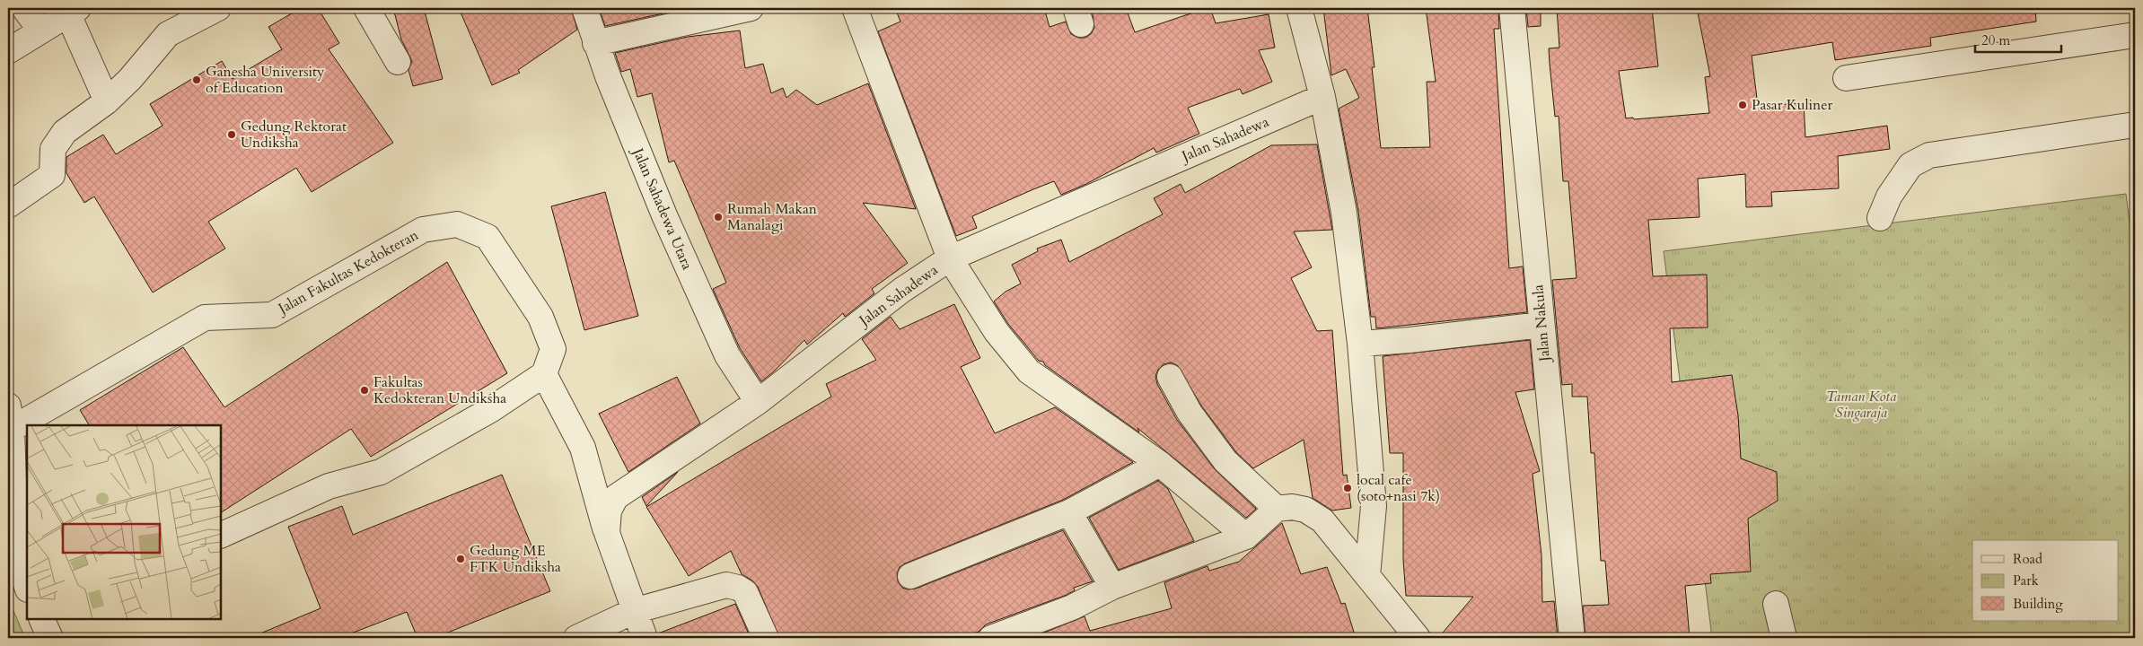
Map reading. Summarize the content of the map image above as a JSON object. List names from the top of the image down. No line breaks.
{"streets":{"street":["Jalan Sahadewa","Jalan Sahadewa Utara","Jalan Fakultas Kedokteran","Jalan Nakula"]},"crossings":[["Jalan Sahadewa","Jalan Sahadewa Utara"]],"parks":["Taman Kota Singaraja"],"places":["Ganesha University of Education","Pasar Kuliner","Gedung Rektorat Undiksha","Rumah Makan Manalagi","Fakultas Kedokteran Undiksha","local cafe (soto+nasi 7k)","Gedung ME FTK Undiksha"],"legend":["Road","Park","Building"],"scale_bar":"20 m"}
